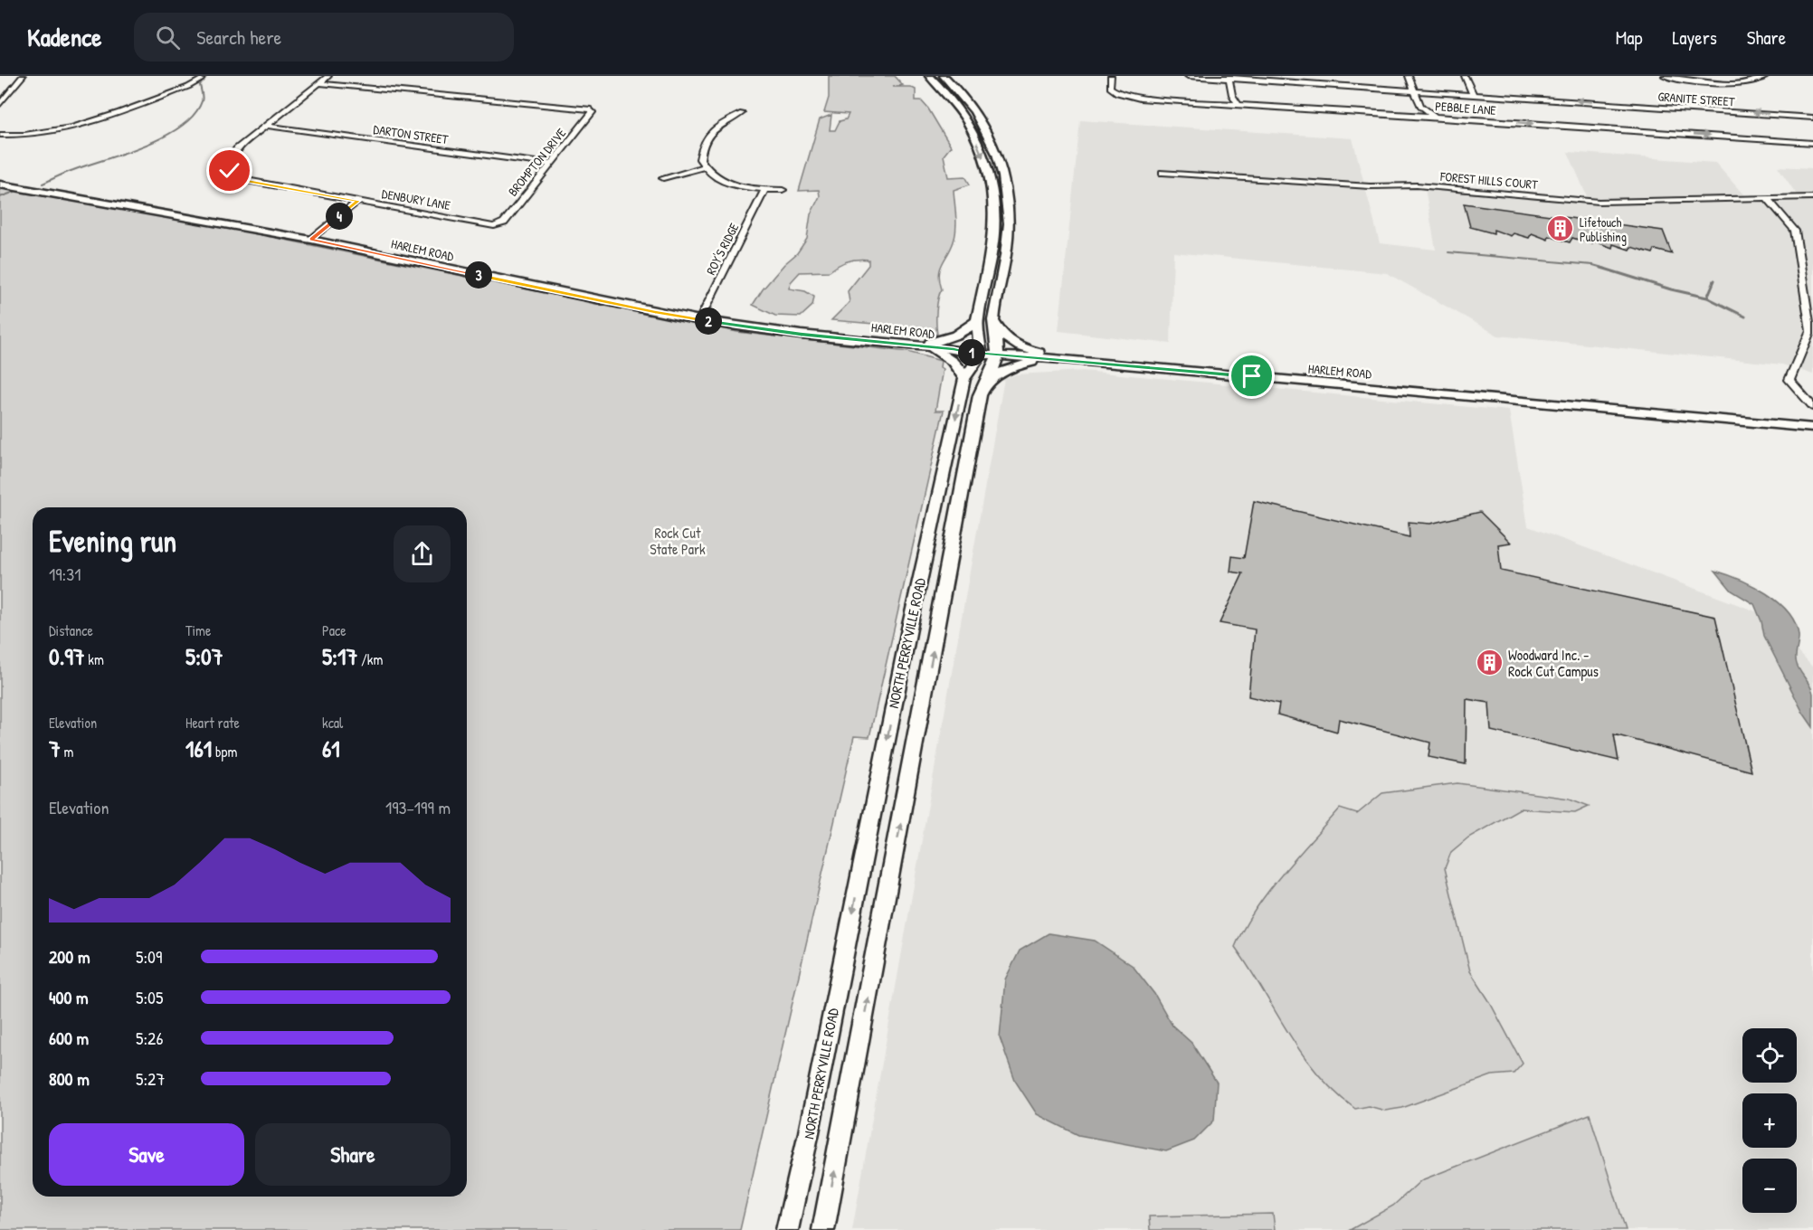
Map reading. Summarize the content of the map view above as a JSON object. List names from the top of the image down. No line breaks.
{"streets":{"main road":["HARLEM ROAD","NORTH PERRYVILLE ROAD"],"street":["GRANITE STREET","PEBBLE LANE","DARTON STREET","BROMPTON DRIVE","FOREST HILLS COURT","DENBURY LANE","ROY'S RIDGE"]},"crossings":[["DARTON STREET","BROMPTON DRIVE"],["DARTON STREET","DENBURY LANE"],["BROMPTON DRIVE","DENBURY LANE"],["ROY'S RIDGE","HARLEM ROAD"],["HARLEM ROAD","NORTH PERRYVILLE ROAD"]],"one_way":["PEBBLE LANE"],"parks":["Rock Cut State Park"],"places":{"building":["Lifetouch Publishing","Woodward Inc. - Rock Cut Campus"]},"page":{"header":"Kadence","search":"Search here","nav":["Map","Layers","Share"],"pins":["4","3","2","1"],"heading":["Evening run","19:31"],"stats":[["Distance","0.97 km"],["Time","5:07"],["Pace","5:17 /km"],["Elevation","7 m"],["Heart rate","161 bpm"],["kcal","61"]],"chart":["Elevation","193–199 m"],"list":[{"name":"200 m","note":"5:09"},{"name":"400 m","note":"5:05"},{"name":"600 m","note":"5:26"},{"name":"800 m","note":"5:27"}],"map_buttons":["+","−"],"buttons":["Save","Share"]}}
